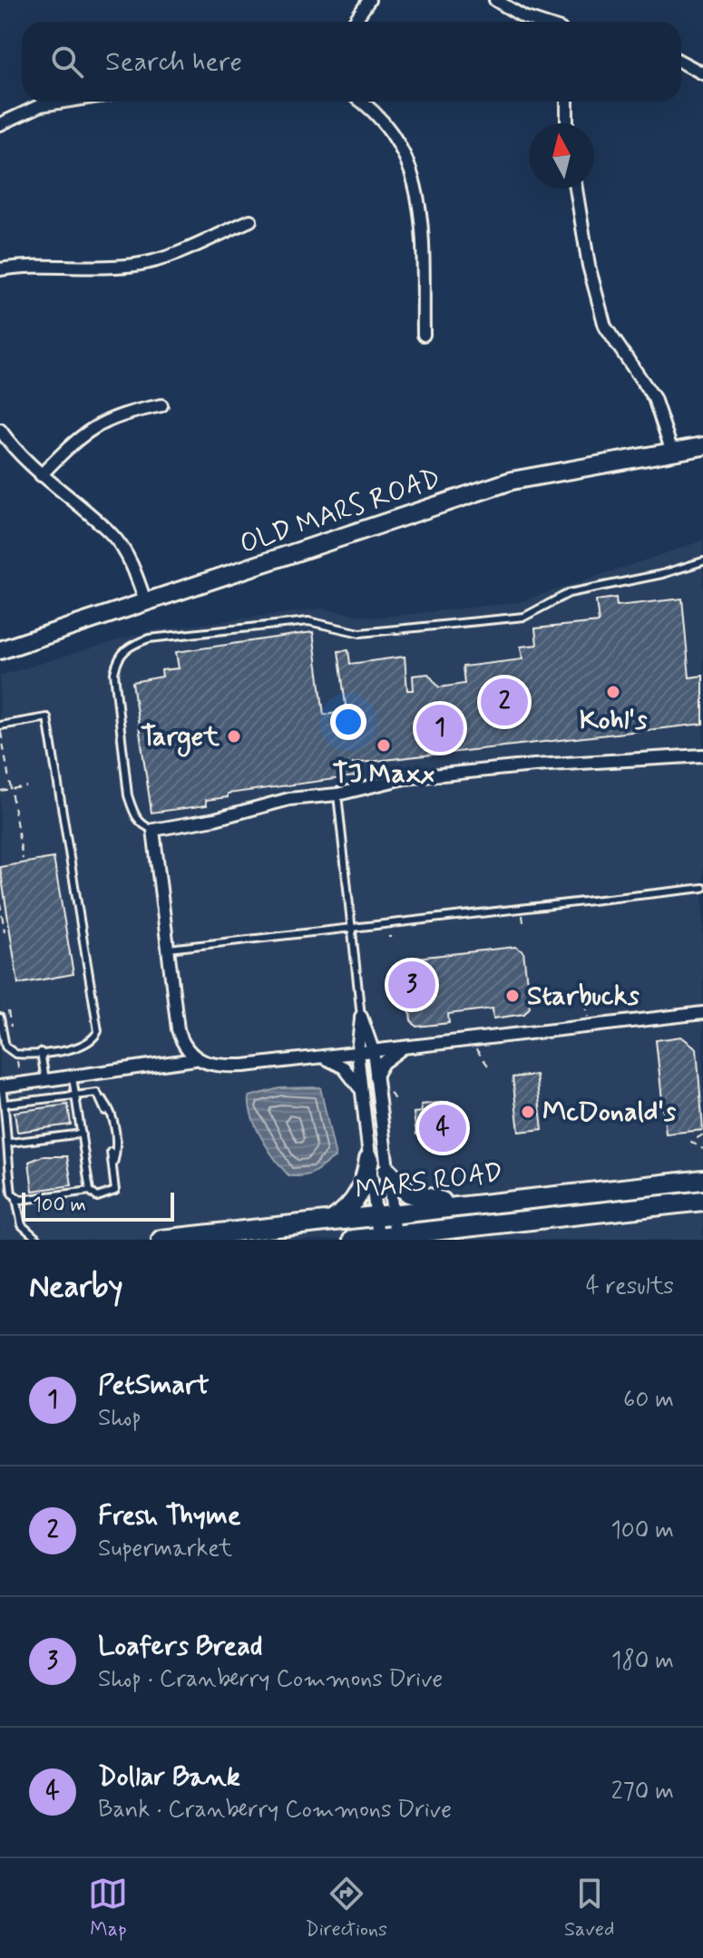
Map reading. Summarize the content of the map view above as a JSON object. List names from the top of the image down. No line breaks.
{"streets":{"main road":["MARS ROAD"],"street":["OLD MARS ROAD"]},"places":["Kohl's","Target","TJ Maxx","Starbucks","McDonald's"],"scale_bar":"100 m","north":"top","page":{"search":"Search here","pins":["2","1","3","4"],"scale":"100 m","heading":["Nearby","4 results"],"list":[{"mark":"1","name":"PetSmart","note":"Shop","value":"60 m"},{"mark":"2","name":"Fresh Thyme","note":"Supermarket","value":"100 m"},{"mark":"3","name":"Loafers Bread","note":"Shop · Cranberry Commons Drive","value":"180 m"},{"mark":"4","name":"Dollar Bank","note":"Bank · Cranberry Commons Drive","value":"270 m"}],"nav":["Map","Directions","Saved"]}}
